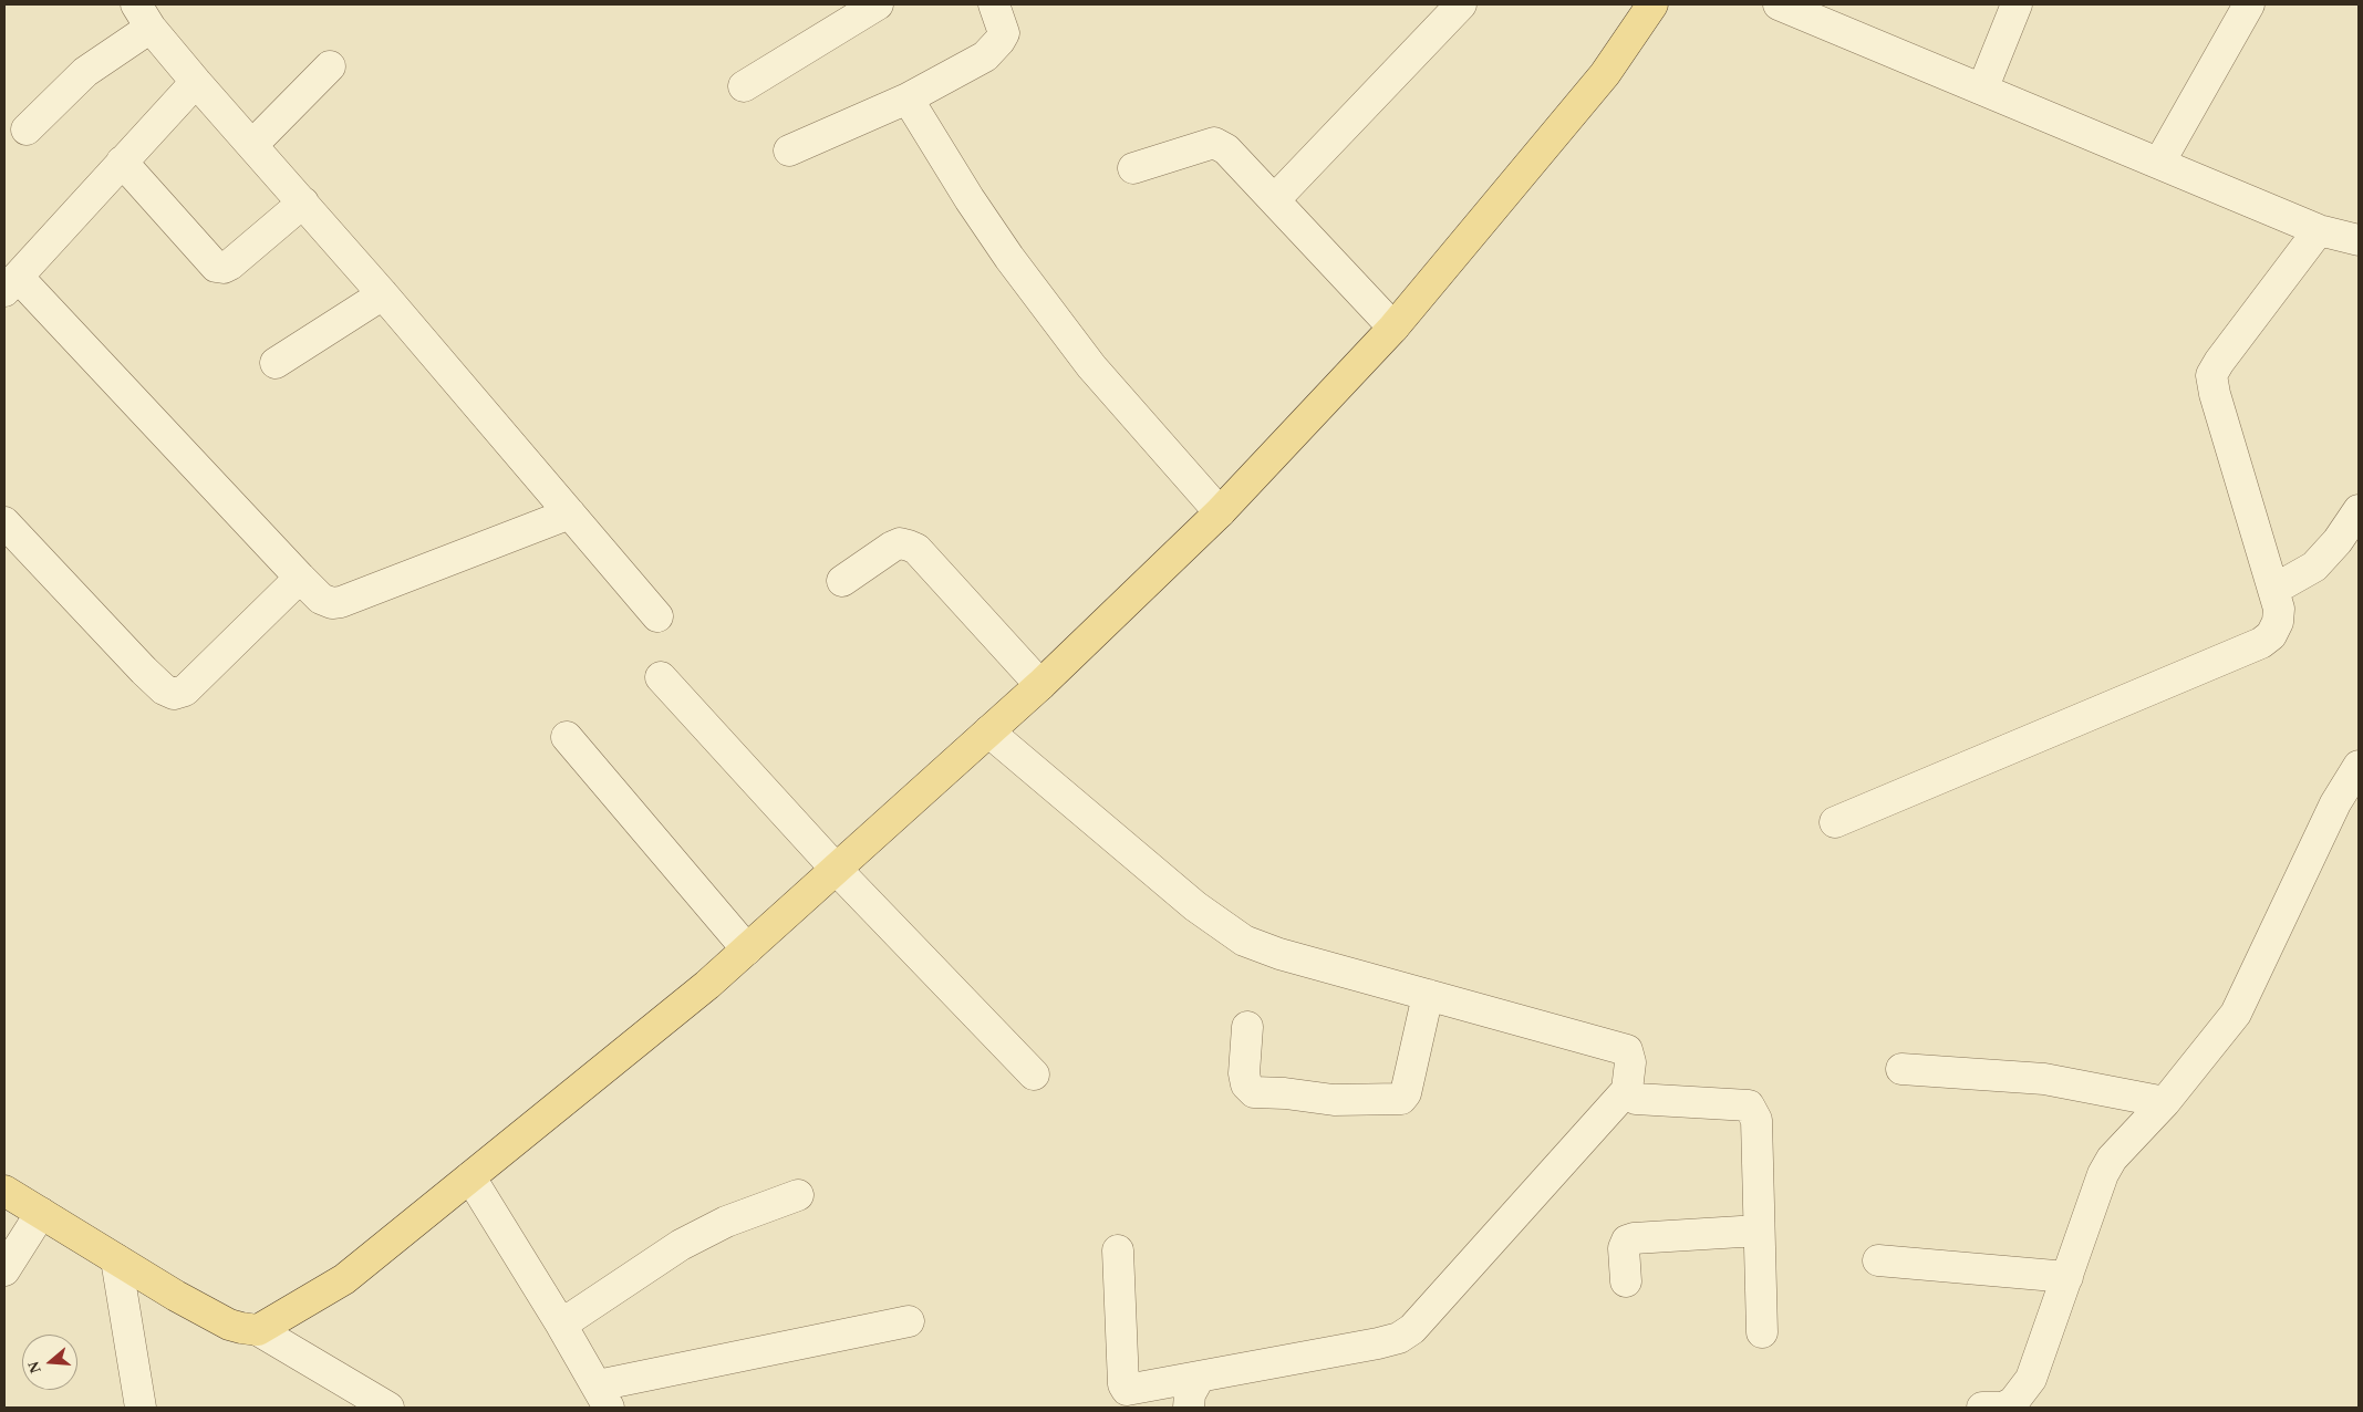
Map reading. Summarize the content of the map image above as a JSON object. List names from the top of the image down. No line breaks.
{"north":"left"}
